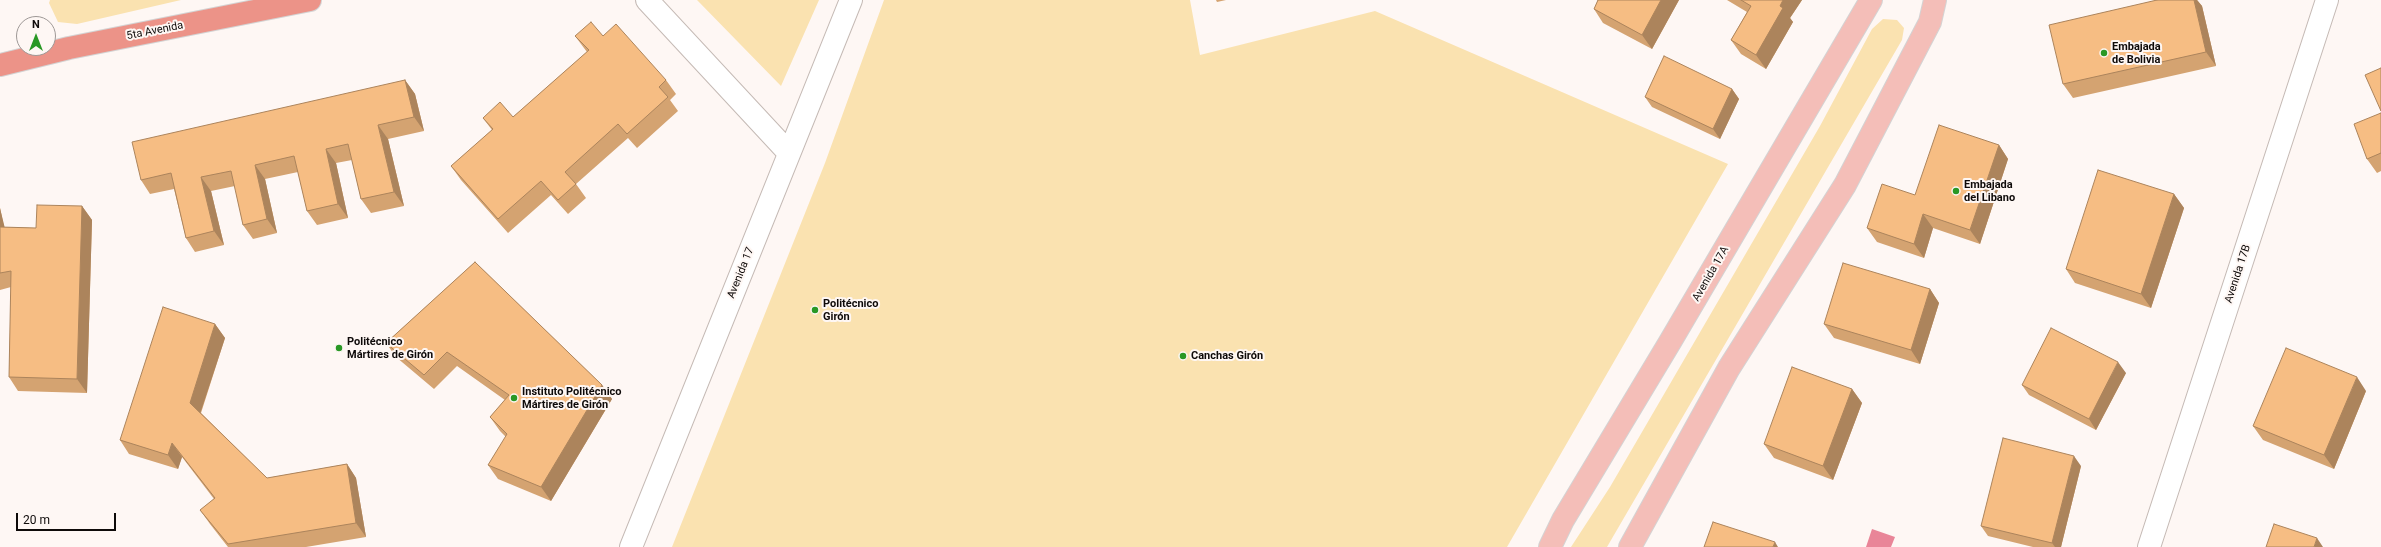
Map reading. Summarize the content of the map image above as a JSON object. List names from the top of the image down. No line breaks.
{"streets":{"highway":["5ta Avenida"],"main road":["Avenida 17A"],"street":["Avenida 17","Avenida 17B"]},"places":["Embajada de Bolivia","Embajada del Libano","Politécnico Girón","Politécnico Mártires de Girón","Canchas Girón","Instituto Politécnico Mártires de Girón"],"scale_bar":"20 m","north":"top"}
